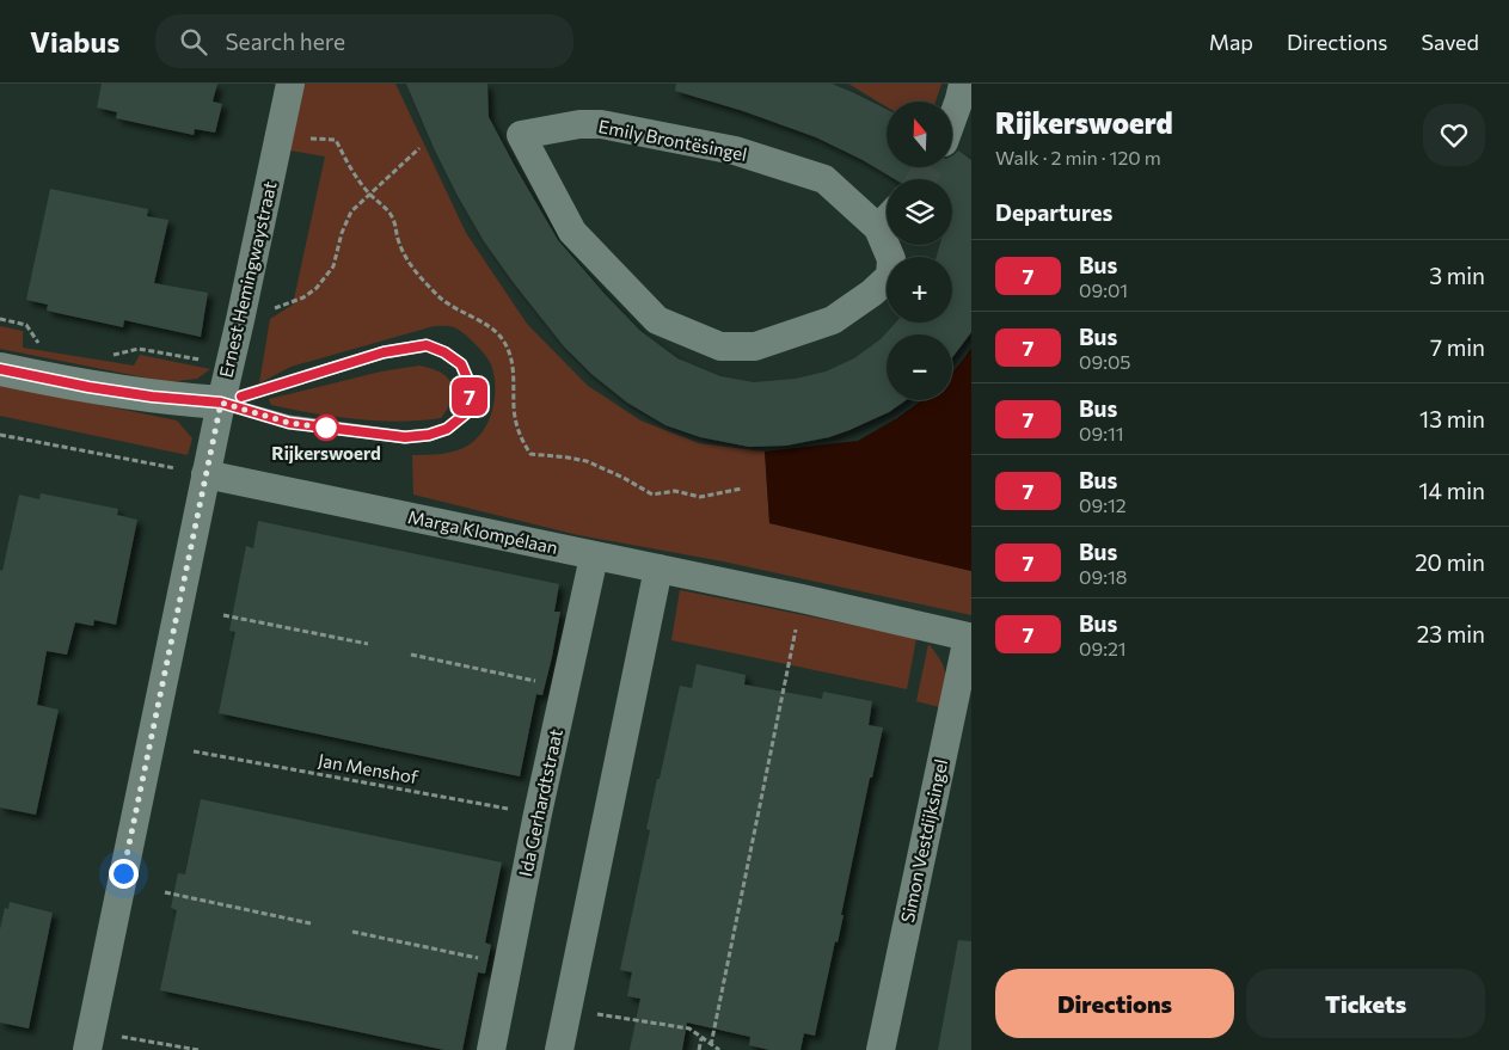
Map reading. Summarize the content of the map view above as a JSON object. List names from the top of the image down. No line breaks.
{"streets":{"street":["Emily Brontësingel","Ernest Hemingwaystraat","Marga Klompélaan","Ida Gerhardtstraat","Simon Vestdijksingel"],"path":["Jan Menshof"]},"crossings":[["Ernest Hemingwaystraat","Marga Klompélaan"],["Marga Klompélaan","Ida Gerhardtstraat"],["Marga Klompélaan","Simon Vestdijksingel"],["Jan Menshof","Ida Gerhardtstraat"]],"places":["Rijkerswoerd"],"lines":["bus line 7"],"north":"top","page":{"header":"Viabus","search":"Search here","nav":["Map","Directions","Saved"],"on_map":"7","heading":[["Rijkerswoerd","Walk · 2 min · 120 m"],"Departures"],"map_buttons":["+","−"],"list":[{"mark":"7","name":"Bus","note":"09:01","value":"3 min"},{"mark":"7","name":"Bus","note":"09:05","value":"7 min"},{"mark":"7","name":"Bus","note":"09:11","value":"13 min"},{"mark":"7","name":"Bus","note":"09:12","value":"14 min"},{"mark":"7","name":"Bus","note":"09:18","value":"20 min"},{"mark":"7","name":"Bus","note":"09:21","value":"23 min"}],"buttons":["Directions","Tickets"]}}
